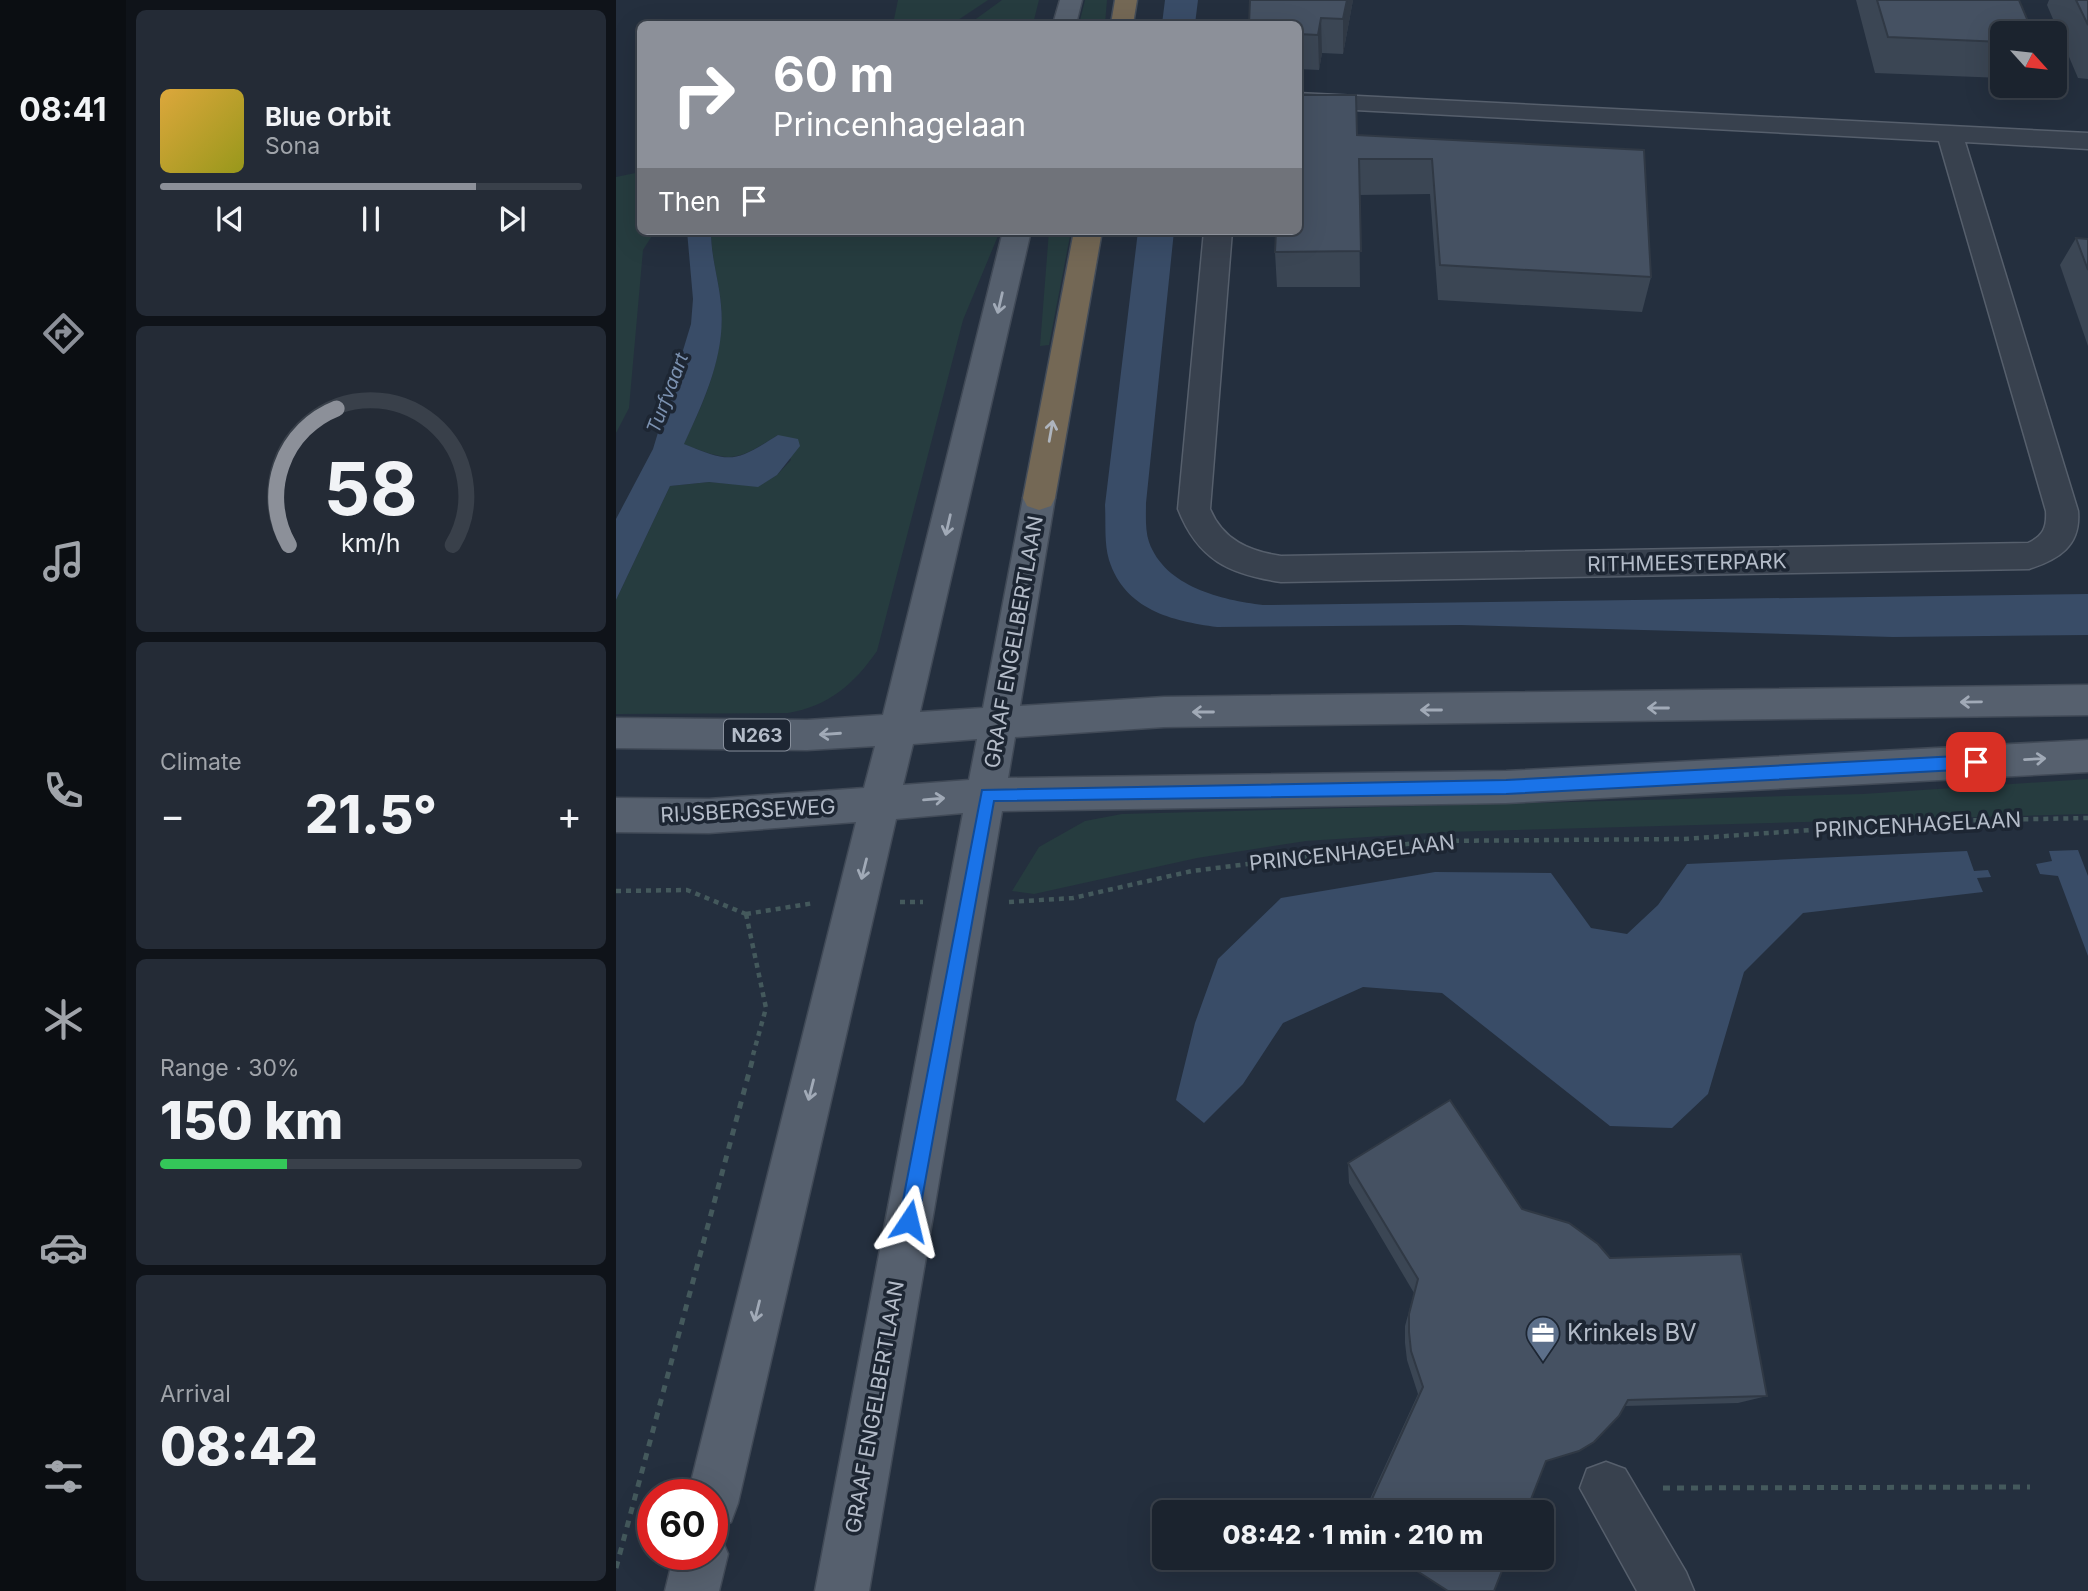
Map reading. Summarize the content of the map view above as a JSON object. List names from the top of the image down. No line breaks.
{"streets":{"highway":["GRAAF ENGELBERTLAAN"],"main road":["N263","RIJSBERGSEWEG"],"street":["RITHMEESTERPARK"],"path":["PRINCENHAGELAAN"]},"crossings":[["GRAAF ENGELBERTLAAN","N263"],["GRAAF ENGELBERTLAAN","RIJSBERGSEWEG"],["GRAAF ENGELBERTLAAN","PRINCENHAGELAAN"]],"water":["Turfvaart"],"places":{"office":["Krinkels BV"]},"north":"bottom right","page":{"tabs":"08:41","turn":["60 m","Princenhagelaan"],"song":["Blue Orbit","Sona"],"then":"Then","tile":["Climate",["Range · 30%","150 km"],["Arrival","08:42"]],"heat":["−","21.5°","+"],"limit":"60","trip":"08:42 · 1 min · 210 m","gauge":["58","km/h"]}}
